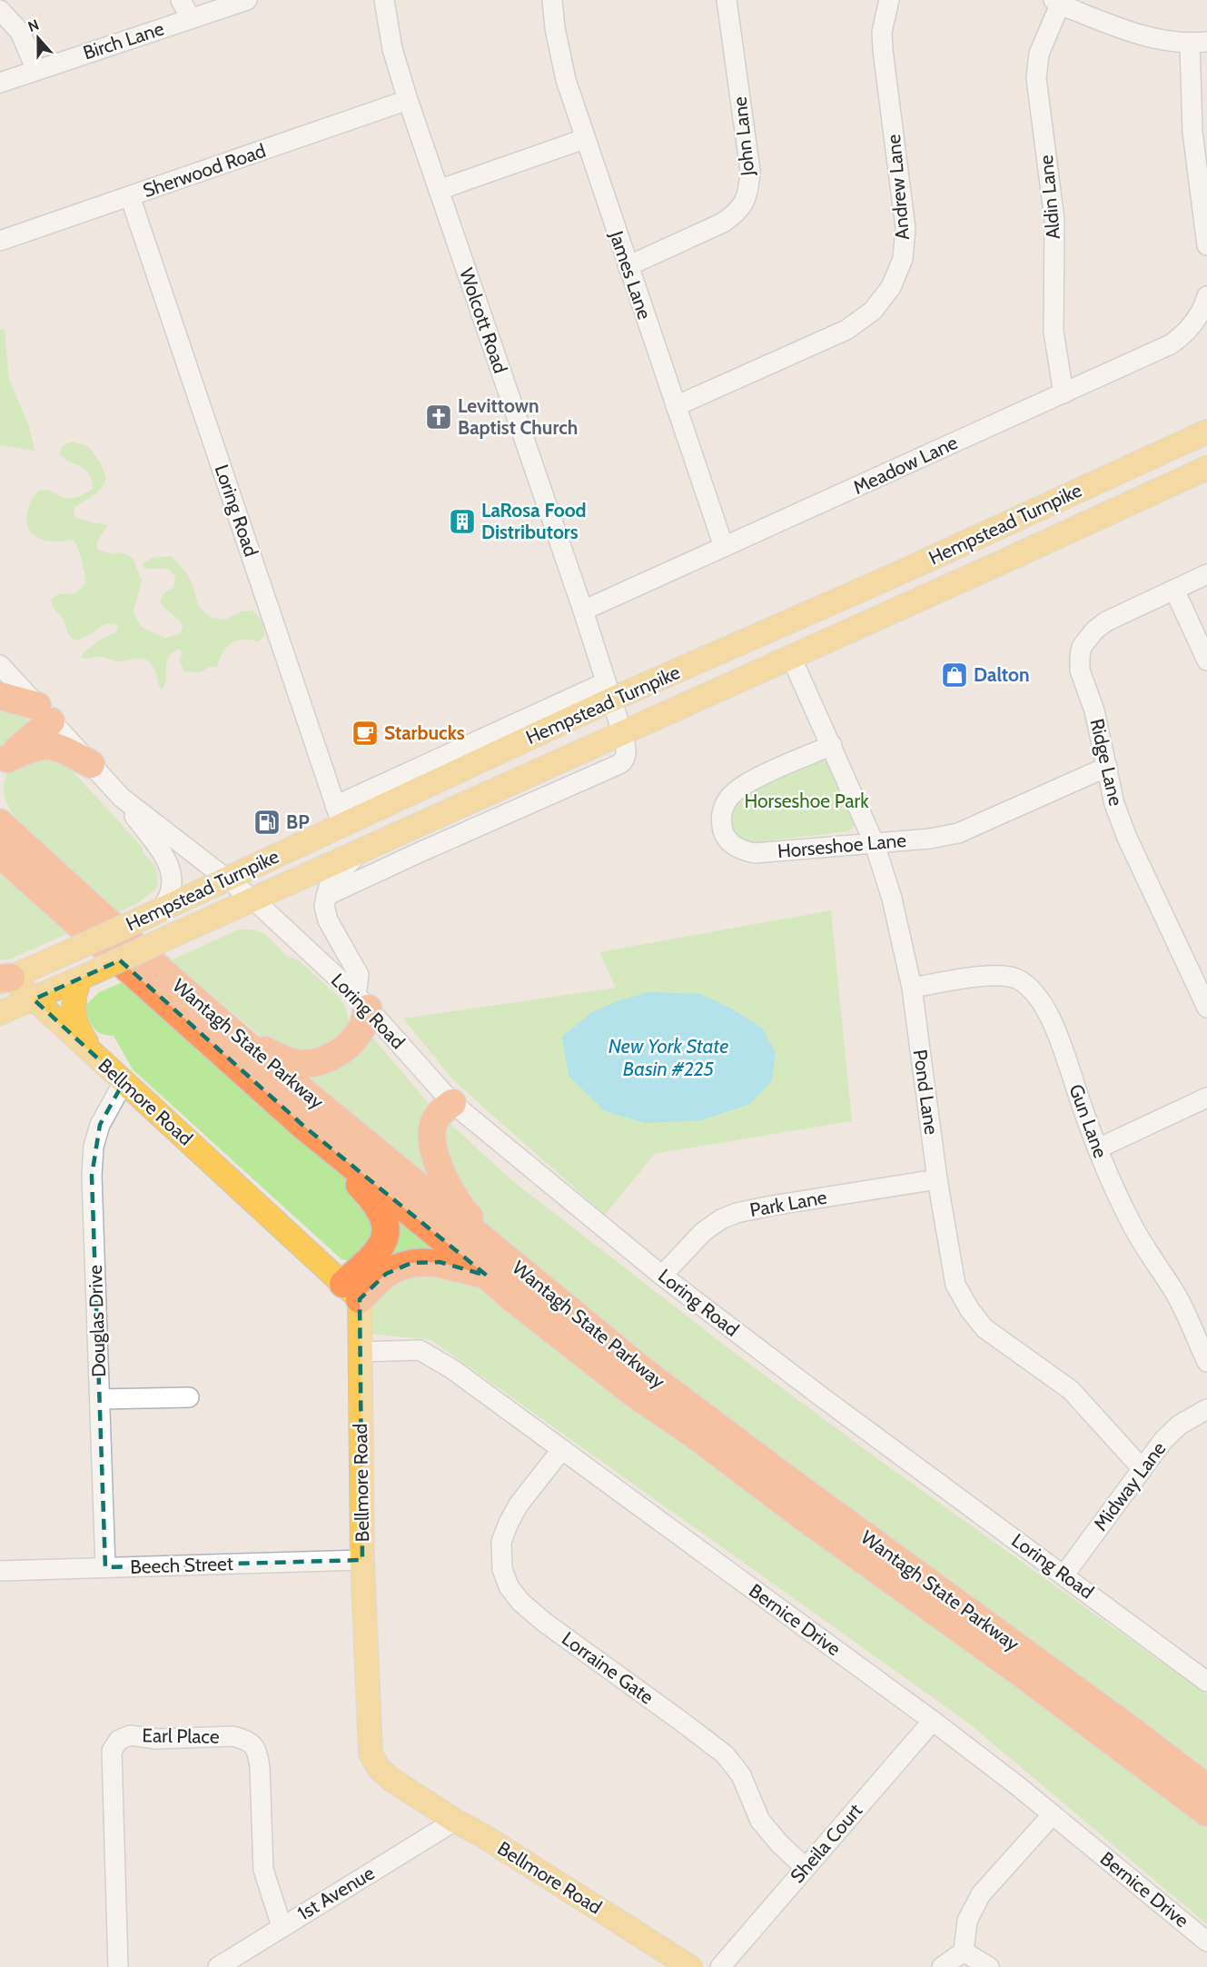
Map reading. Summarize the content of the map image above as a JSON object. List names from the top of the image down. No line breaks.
{"streets":{"highway":["Wantagh State Parkway"],"main road":["Hempstead Turnpike","Bellmore Road"],"street":["Birch Lane","John Lane","Sherwood Road","Andrew Lane","Aldin Lane","James Lane","Wolcott Road","Meadow Lane","Loring Road","Ridge Lane","Horseshoe Lane","Pond Lane","Gun Lane","Park Lane","Douglas Drive","Midway Lane","Beech Street","Bernice Drive","Lorraine Gate","Earl Place","Sheila Court","1st Avenue"]},"crossings":[["John Lane","James Lane"],["Sherwood Road","Wolcott Road"],["Sherwood Road","Loring Road"],["Andrew Lane","James Lane"],["Aldin Lane","Meadow Lane"],["James Lane","Meadow Lane"],["Wolcott Road","Meadow Lane"],["Wolcott Road","Hempstead Turnpike"],["Loring Road","Hempstead Turnpike"],["Loring Road","Park Lane"],["Loring Road","Midway Lane"],["Hempstead Turnpike","Pond Lane"],["Hempstead Turnpike","Bellmore Road"],["Ridge Lane","Horseshoe Lane"],["Horseshoe Lane","Pond Lane"],["Pond Lane","Gun Lane"],["Pond Lane","Park Lane"],["Pond Lane","Midway Lane"],["Bellmore Road","Douglas Drive"],["Bellmore Road","Beech Street"],["Bellmore Road","Bernice Drive"],["Bellmore Road","1st Avenue"],["Douglas Drive","Beech Street"],["Bernice Drive","Lorraine Gate"],["Bernice Drive","Sheila Court"],["Lorraine Gate","Sheila Court"],["Earl Place","1st Avenue"]],"water":["New York State Basin #225"],"parks":["Horseshoe Park"],"places":{"church":["Levittown Baptist Church"],"building":["LaRosa Food Distributors"],"shop":["Dalton"],"cafe":["Starbucks"],"fuel station":["BP"]},"north":"top"}
